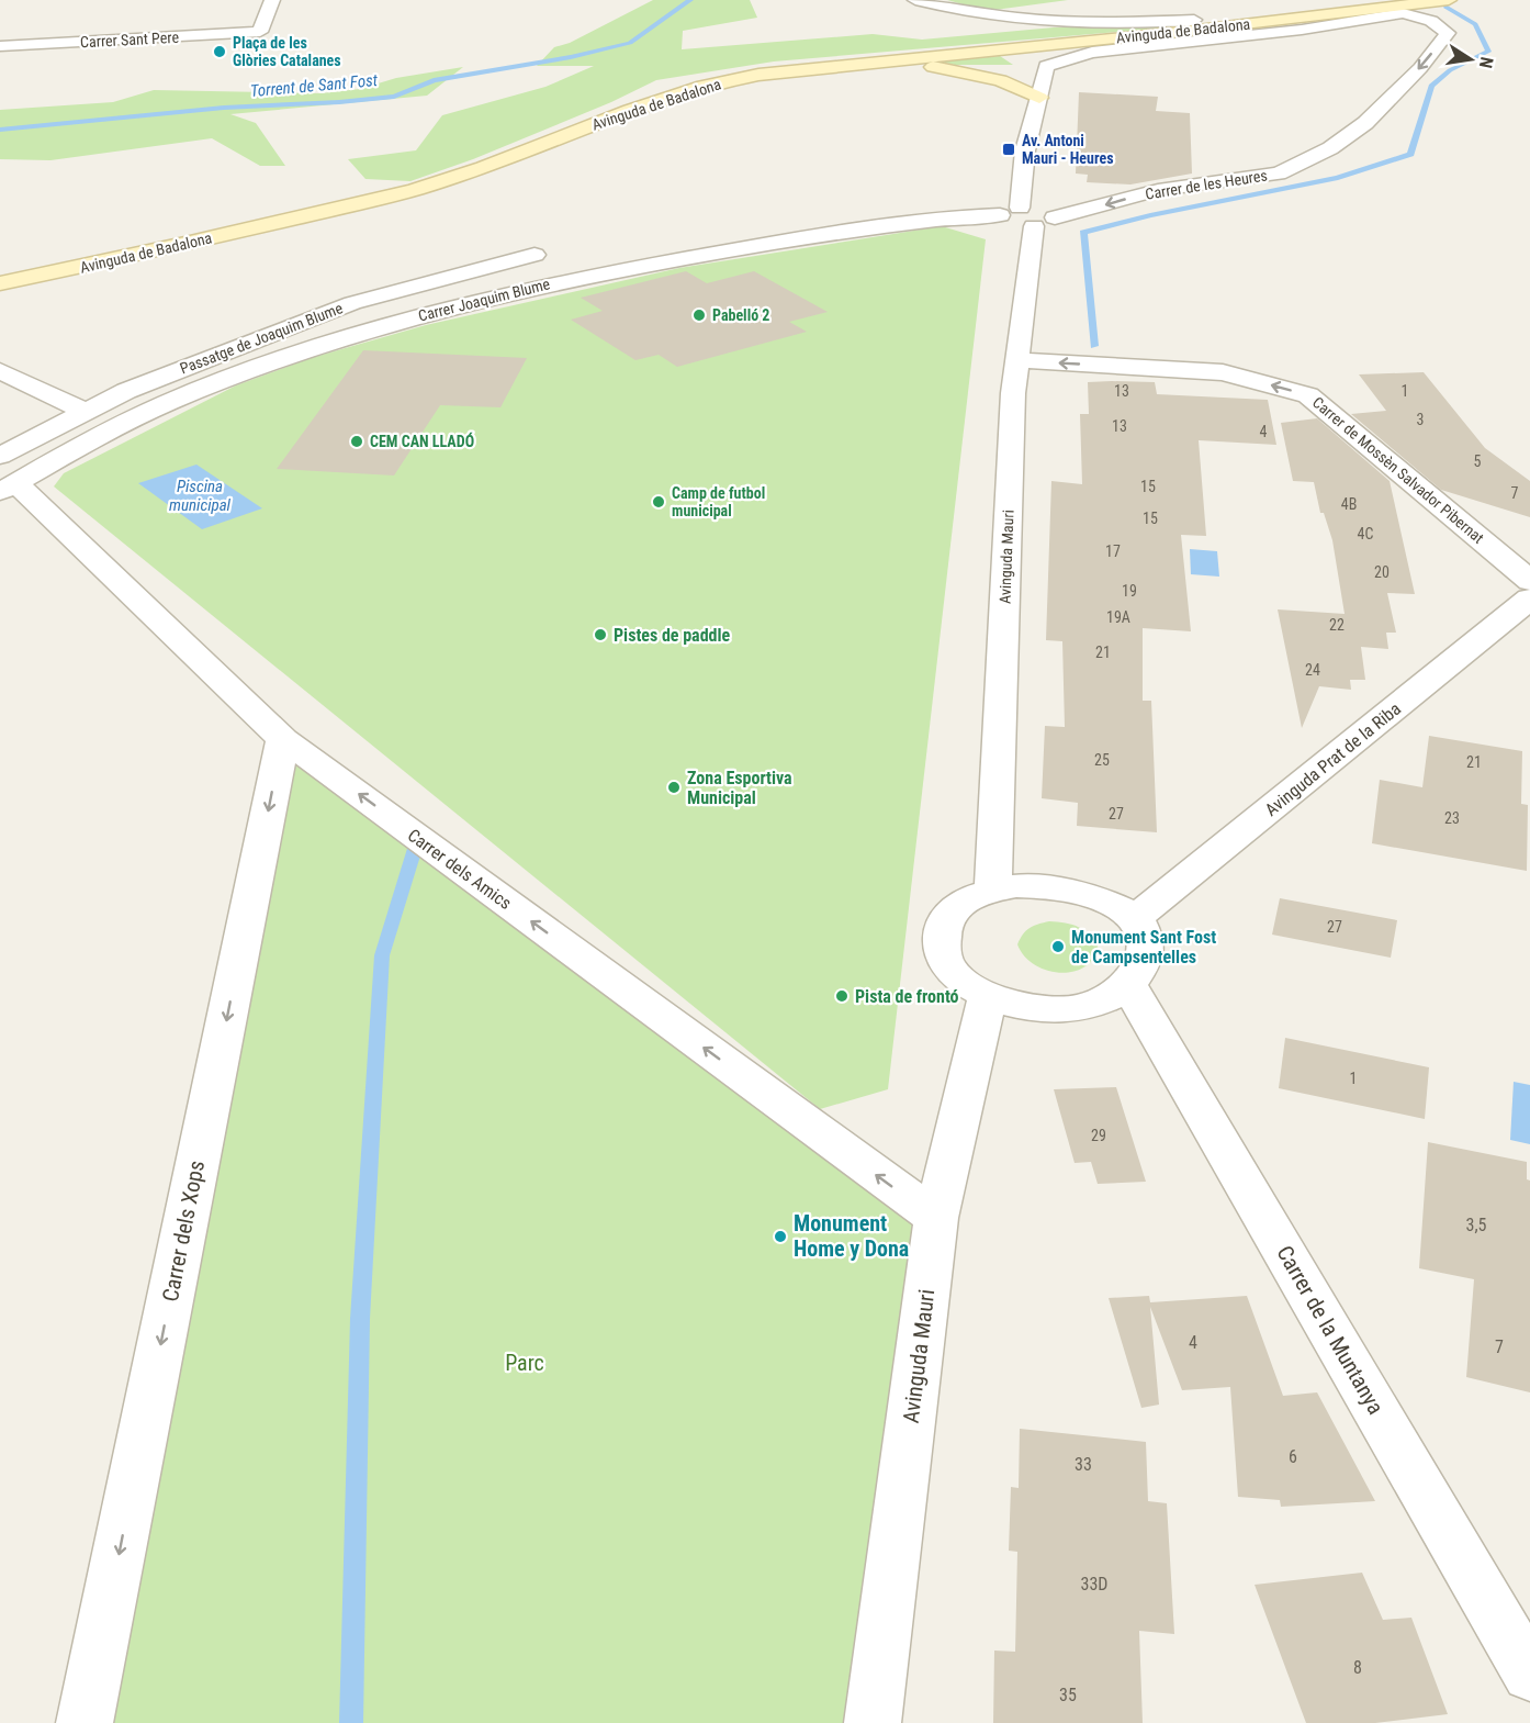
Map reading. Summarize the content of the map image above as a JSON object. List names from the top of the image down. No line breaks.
{"streets":{"street":["Avinguda de Badalona","Carrer Sant Pere","Carrer de les Heures","Carrer Joaquim Blume","Passatge de Joaquim Blume","Carrer de Mossèn Salvador Pibernat","Avinguda Mauri","Avinguda Prat de la Riba","Carrer dels Amics","Carrer dels Xops","Carrer de la Muntanya"]},"crossings":[["Carrer de les Heures","Carrer Joaquim Blume"],["Carrer de les Heures","Avinguda Mauri"],["Carrer Joaquim Blume","Passatge de Joaquim Blume"],["Carrer Joaquim Blume","Avinguda Mauri"],["Carrer Joaquim Blume","Carrer dels Amics"],["Passatge de Joaquim Blume","Carrer dels Amics"],["Carrer de Mossèn Salvador Pibernat","Avinguda Mauri"],["Avinguda Mauri","Avinguda Prat de la Riba"],["Avinguda Mauri","Carrer dels Amics"],["Avinguda Mauri","Carrer de la Muntanya"],["Avinguda Prat de la Riba","Carrer de la Muntanya"],["Carrer dels Amics","Carrer dels Xops"]],"one_way":["Carrer de Mossèn Salvador Pibernat","Carrer dels Amics","Carrer dels Xops"],"water":["Torrent de Sant Fost","Piscina municipal"],"parks":["Parc"],"places":{"other":["Plaça de les Glòries Catalanes","Pabelló 2","CEM CAN LLADÓ","Camp de futbol municipal","Pistes de paddle","Zona Esportiva Municipal","Monument Sant Fost de Campsentelles","Pista de frontó","Monument Home y Dona"],"transit":["Av. Antoni Mauri - Heures"]},"house_numbers":["13","1","3","13","4","5","15","7","4B","15","4C","17","20","19","19A","22","21","24","25","21","27","23","27","1","29","3,5","4","7","6","33","33D","8","35"],"north":"right"}
